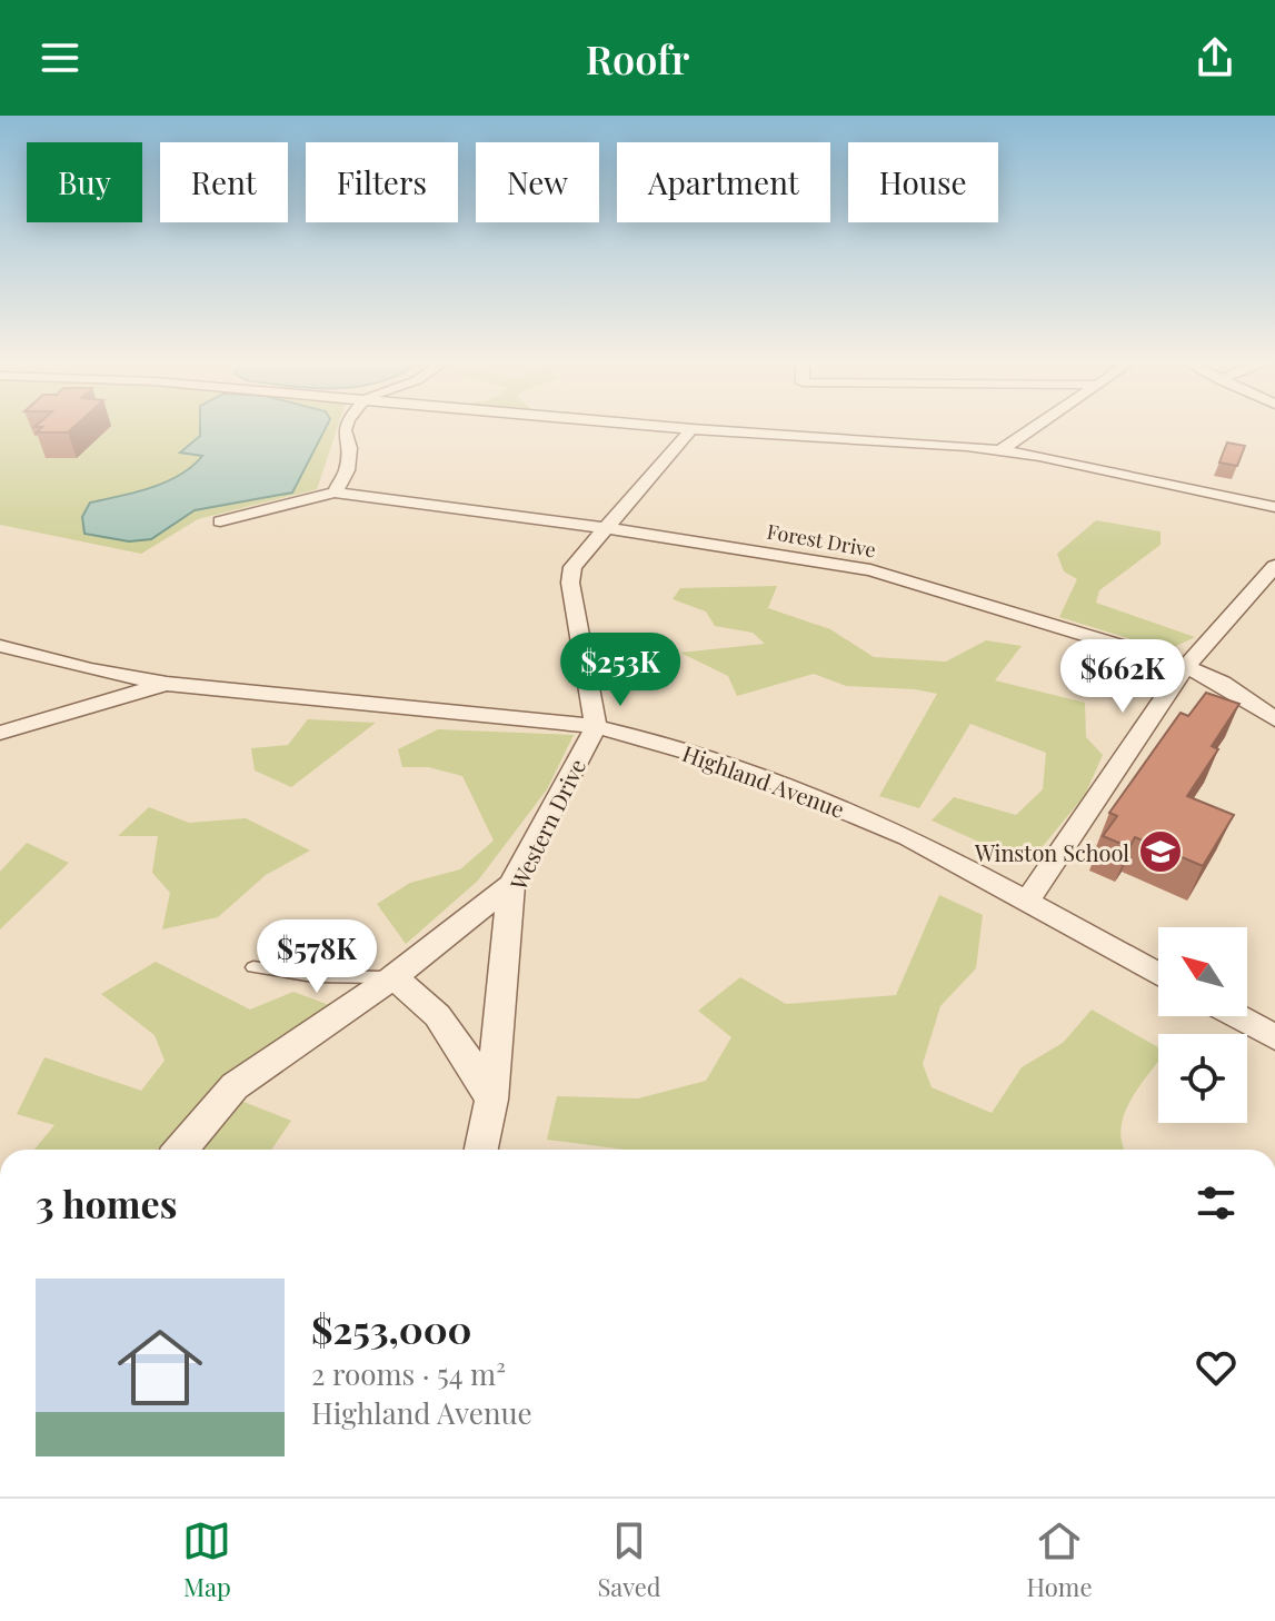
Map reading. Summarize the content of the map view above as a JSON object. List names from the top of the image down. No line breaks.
{"streets":{"street":["Forest Drive","Highland Avenue","Western Drive"]},"crossings":[["Highland Avenue","Western Drive"]],"places":{"school or university":["Winston School"]},"north":"top left","page":{"header":"Roofr","chip":["Buy","Rent","Filters","New","Apartment","House"],"price":["$253K","$662K","$578K"],"heading":"3 homes","list":[{"name":"$253,000","note":"2 rooms · 54 m² · Highland Avenue"}],"tabs":["Map","Saved","Home"]}}
